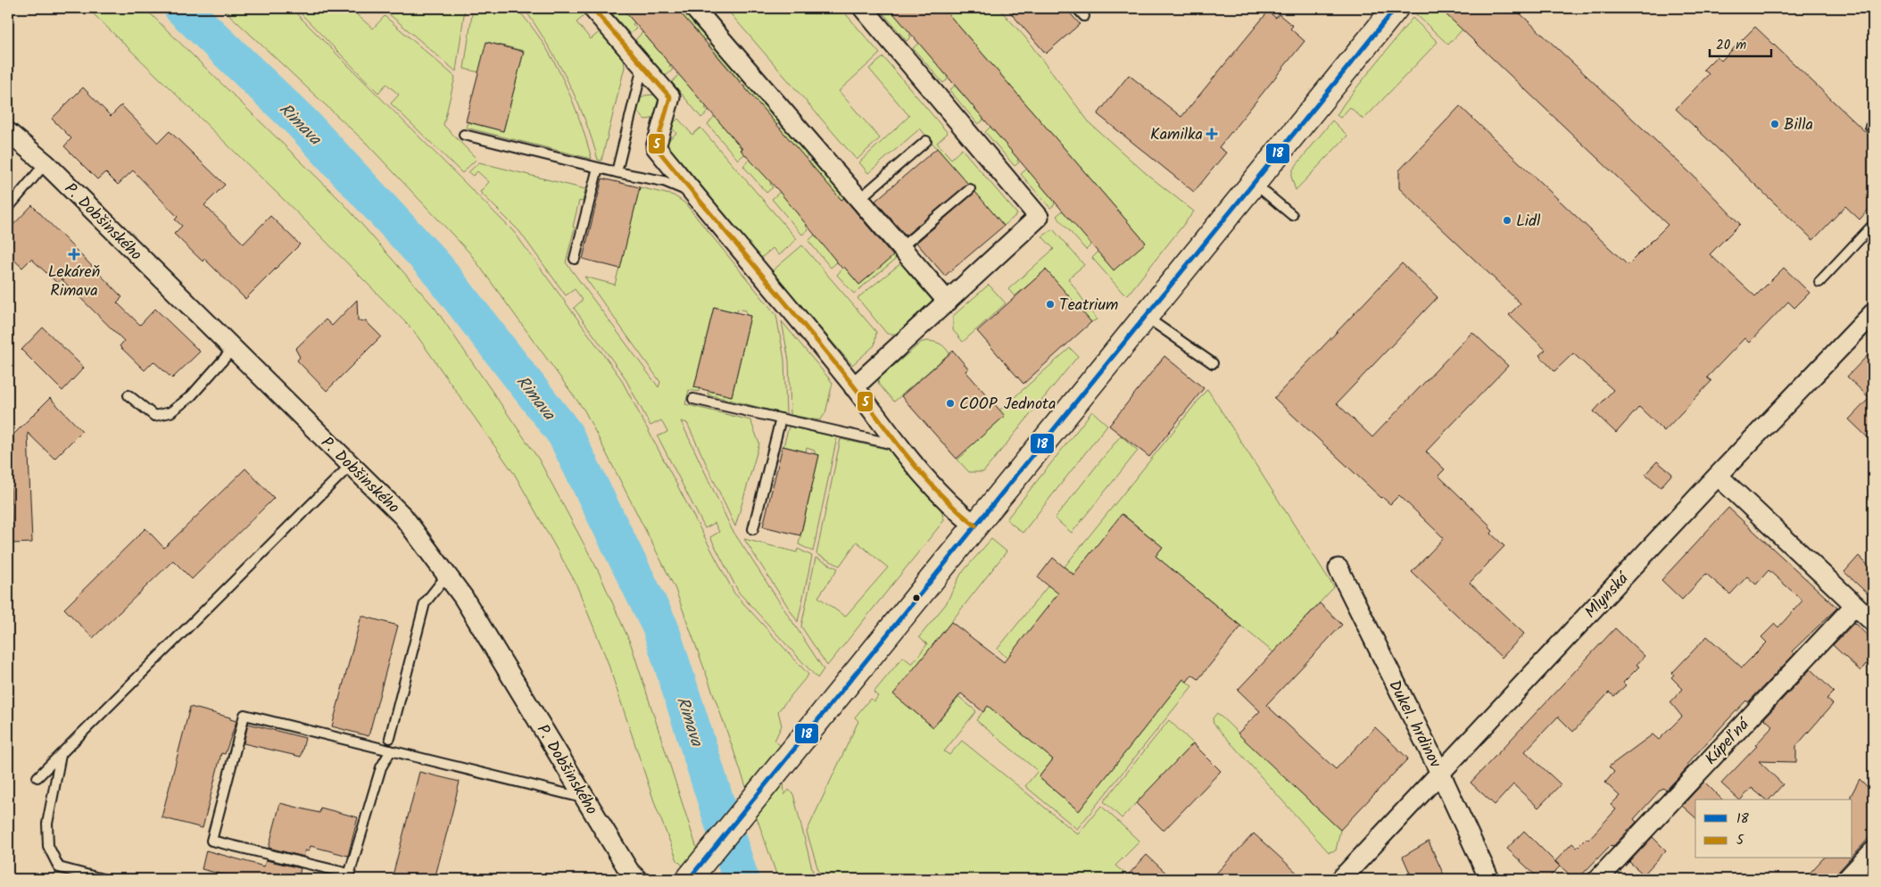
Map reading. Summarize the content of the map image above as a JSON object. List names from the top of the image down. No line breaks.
{"streets":{"street":["P. Dobšinského","Mlynská","Dukel. hrdinov","Kúpeľná"]},"crossings":[["Mlynská","Dukel. hrdinov"]],"water":["Rimava"],"places":{"other":["Billa","Lidl","Teatrium","COOP Jednota"],"health":["Kamilka","Lekáreň Rimava"]},"lines":["transit line 18","transit line 5"],"legend":["18","5"],"scale_bar":"20 m"}
